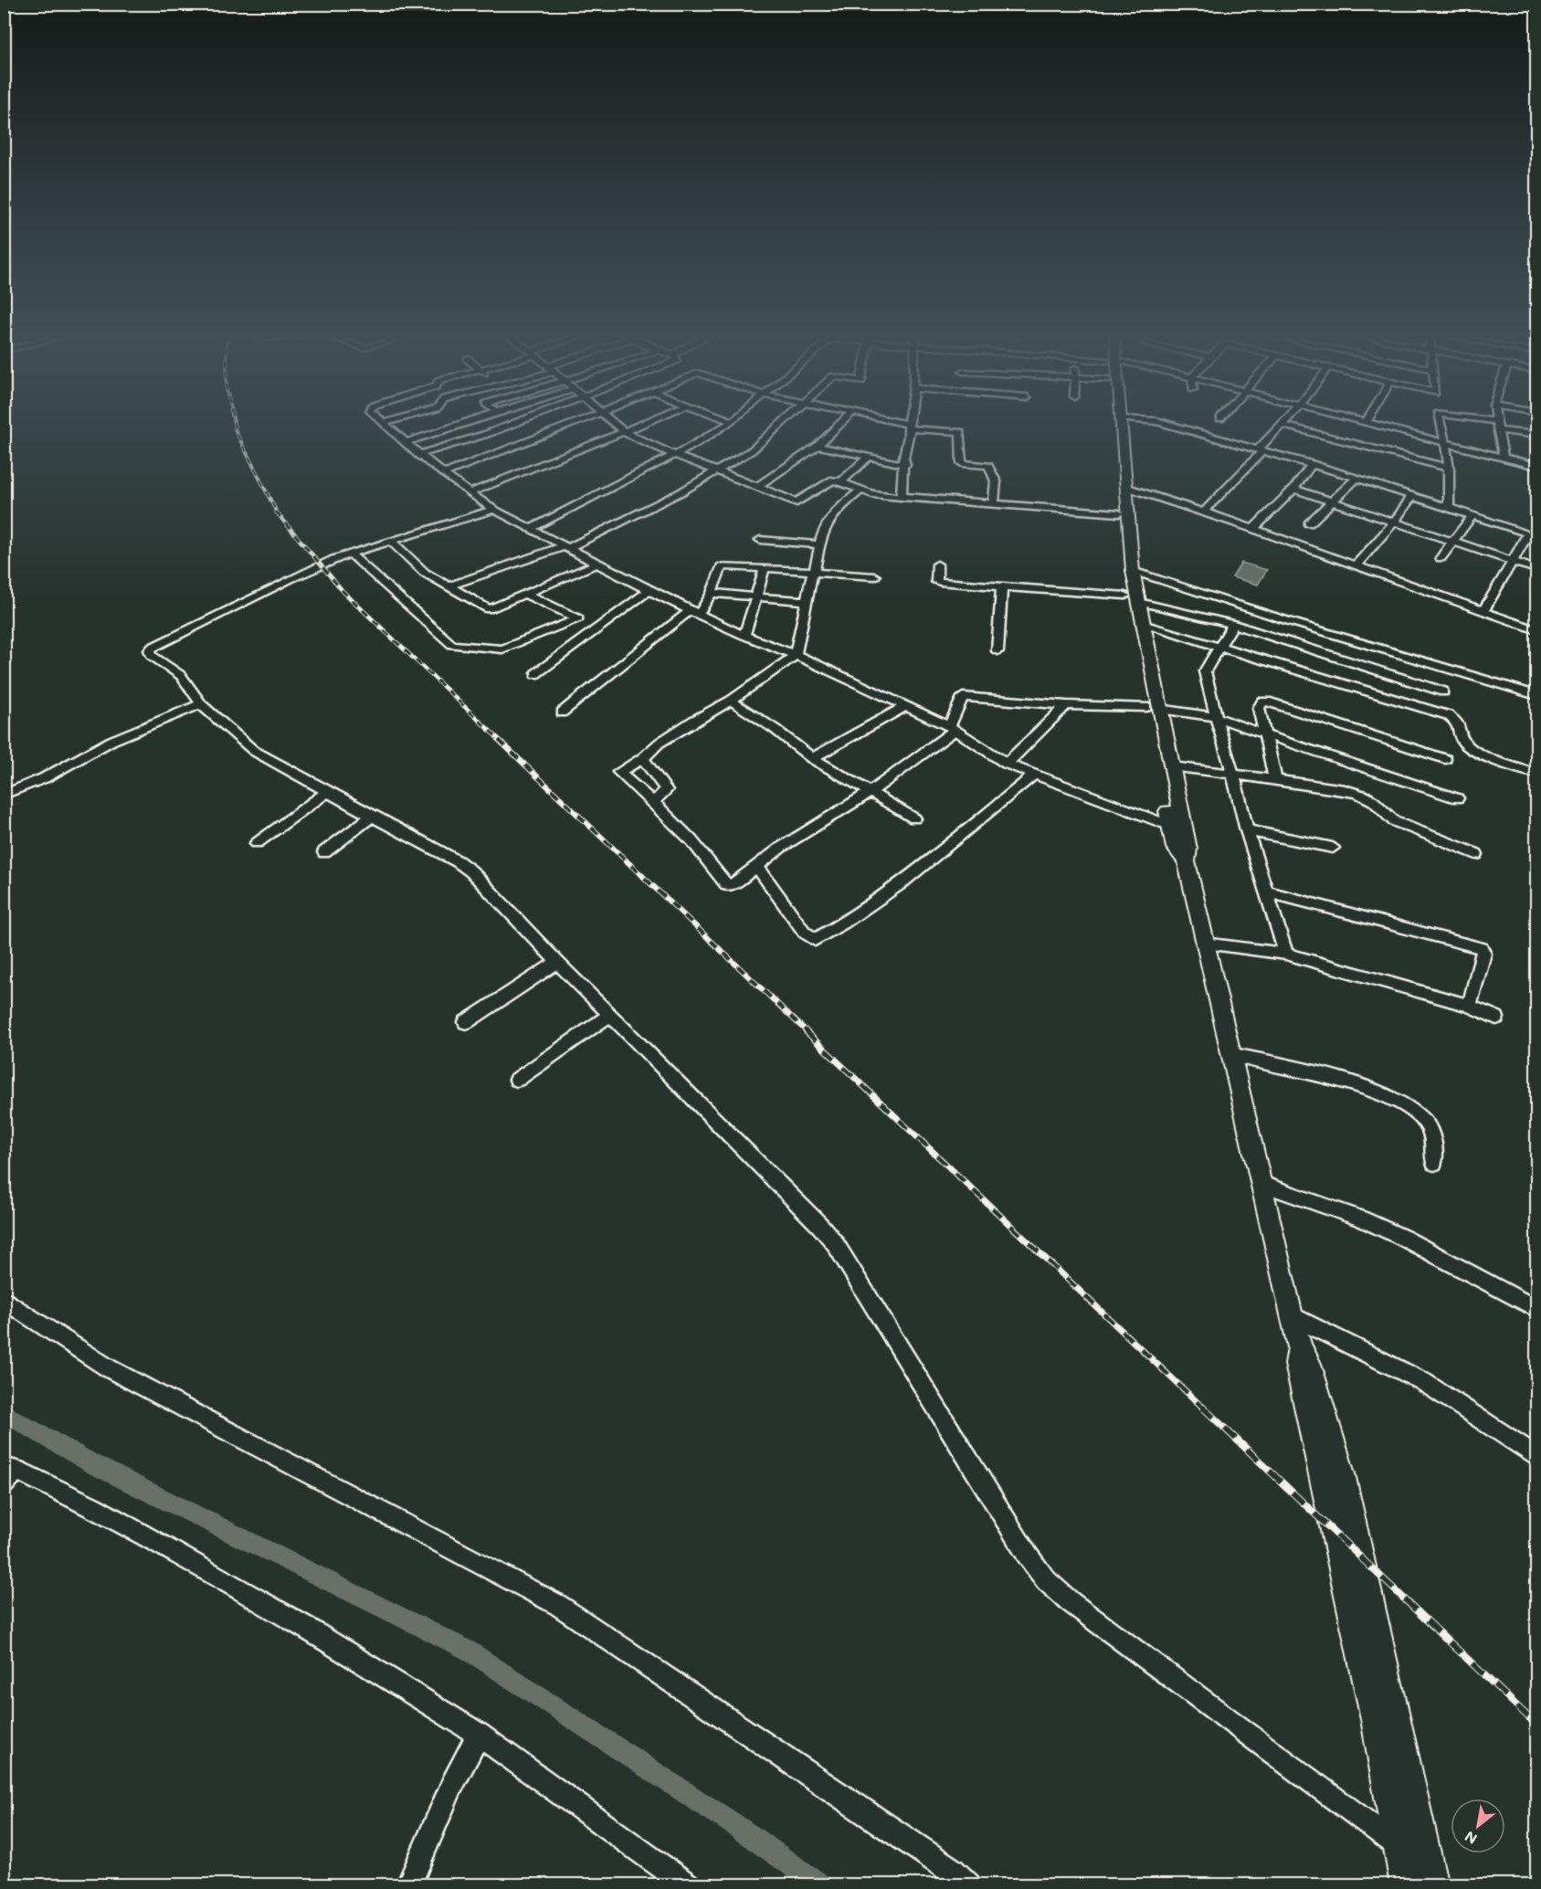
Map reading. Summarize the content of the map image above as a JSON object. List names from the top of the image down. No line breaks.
{"north":"bottom left"}
